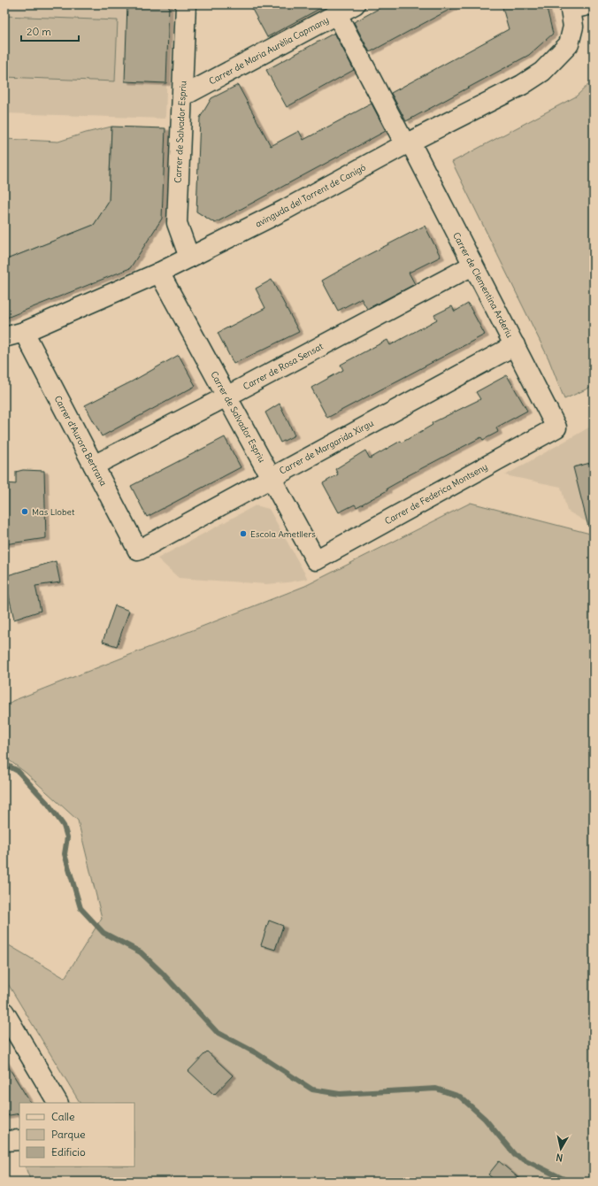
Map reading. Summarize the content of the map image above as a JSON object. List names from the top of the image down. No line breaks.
{"streets":{"street":["Carrer de Maria Aurèlia Capmany","Carrer de Salvador Espriu","avinguda del Torrent de Canigó","Carrer de Clementina Arderiu","Carrer de Rosa Sensat","Carrer d'Aurora Bertrana","Carrer de Margarida Xirgu","Carrer de Federica Montseny"]},"crossings":[["Carrer de Maria Aurèlia Capmany","Carrer de Salvador Espriu"],["Carrer de Maria Aurèlia Capmany","Carrer de Clementina Arderiu"],["Carrer de Salvador Espriu","avinguda del Torrent de Canigó"],["Carrer de Salvador Espriu","Carrer de Rosa Sensat"],["Carrer de Salvador Espriu","Carrer de Margarida Xirgu"],["Carrer de Salvador Espriu","Carrer de Federica Montseny"],["avinguda del Torrent de Canigó","Carrer de Clementina Arderiu"],["avinguda del Torrent de Canigó","Carrer d'Aurora Bertrana"],["Carrer de Clementina Arderiu","Carrer de Rosa Sensat"],["Carrer de Clementina Arderiu","Carrer de Margarida Xirgu"],["Carrer de Clementina Arderiu","Carrer de Federica Montseny"],["Carrer de Rosa Sensat","Carrer d'Aurora Bertrana"],["Carrer d'Aurora Bertrana","Carrer de Margarida Xirgu"]],"places":["Mas Llobet","Escola Ametllers"],"legend":["Calle","Parque","Edificio"],"scale_bar":"20 m","north":"bottom"}
